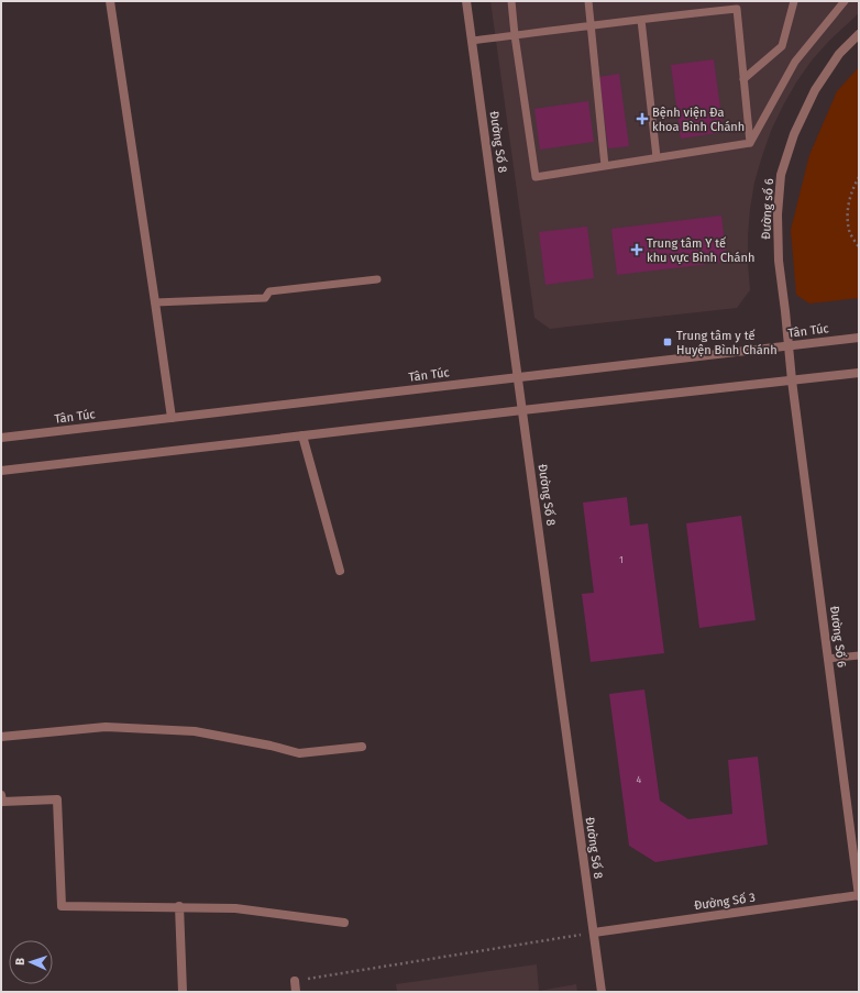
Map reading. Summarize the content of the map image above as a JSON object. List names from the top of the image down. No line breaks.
{"streets":{"street":["Đường Số 8","Đường số 6","Tân Túc","Đường Số 6","Đường Số 3"]},"crossings":[["Đường Số 8","Tân Túc"],["Đường Số 8","Đường Số 3"],["Đường số 6","Tân Túc"],["Đường số 6","Đường Số 6"],["Đường Số 6","Đường Số 3"]],"places":{"health":["Bệnh viện Đa khoa Bình Chánh","Trung tâm Y tế khu vực Bình Chánh"],"transit":["Trung tâm y tế Huyện Bình Chánh"]},"house_numbers":["1","4"],"north":"left"}
